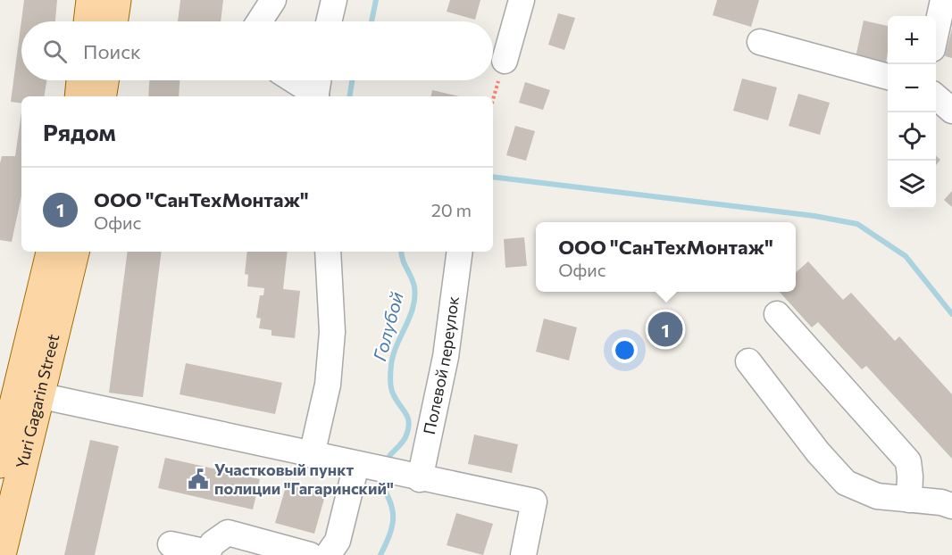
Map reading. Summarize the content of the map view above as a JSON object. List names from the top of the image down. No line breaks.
{"streets":{"main road":["Yuri Gagarin Street"],"street":["Полевой переулок"]},"water":["Голубой"],"places":{"public building":["Участковый пункт полиции \"Гагаринский\""]},"page":{"map_buttons":["+","−"],"search":"Поиск","heading":"Рядом","list":[{"mark":"1","name":"ООО \"СанТехМонтаж\"","note":"Офис","value":"20 m"}],"popup":["ООО \"СанТехМонтаж\"","Офис"],"pins":"1"}}
